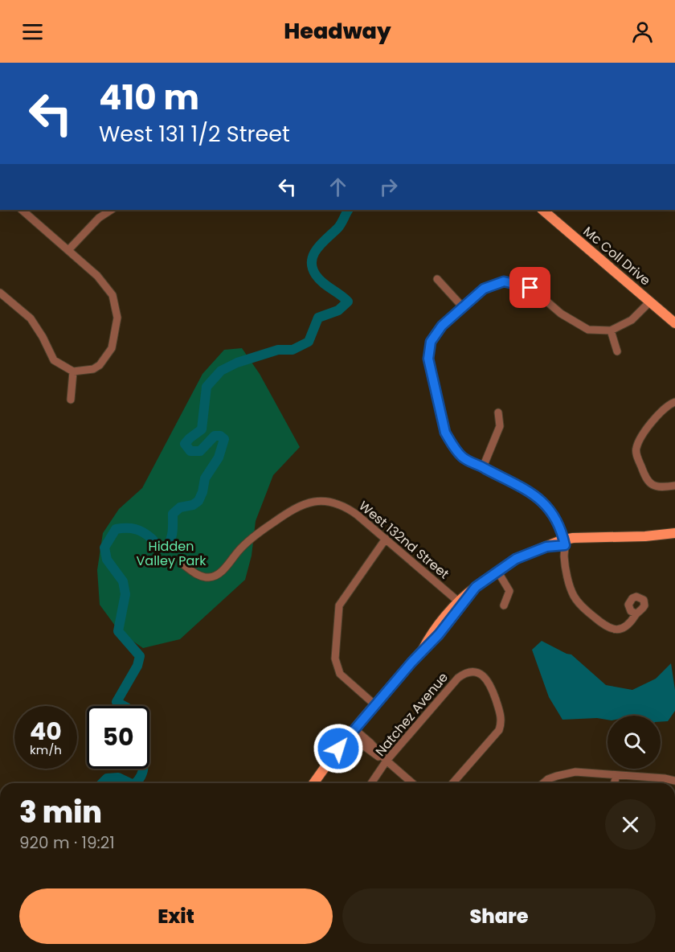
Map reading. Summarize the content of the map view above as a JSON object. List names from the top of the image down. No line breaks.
{"streets":{"main road":["Mc Coll Drive"],"street":["West 132nd Street","Natchez Avenue"]},"parks":["Hidden Valley Park"],"page":{"header":"Headway","turn":["410 m","West 131 1/2 Street"],"speed":"40 km/h","limit":"50","heading":["3 min","920 m · 19:21"],"buttons":["Exit","Share"]}}
